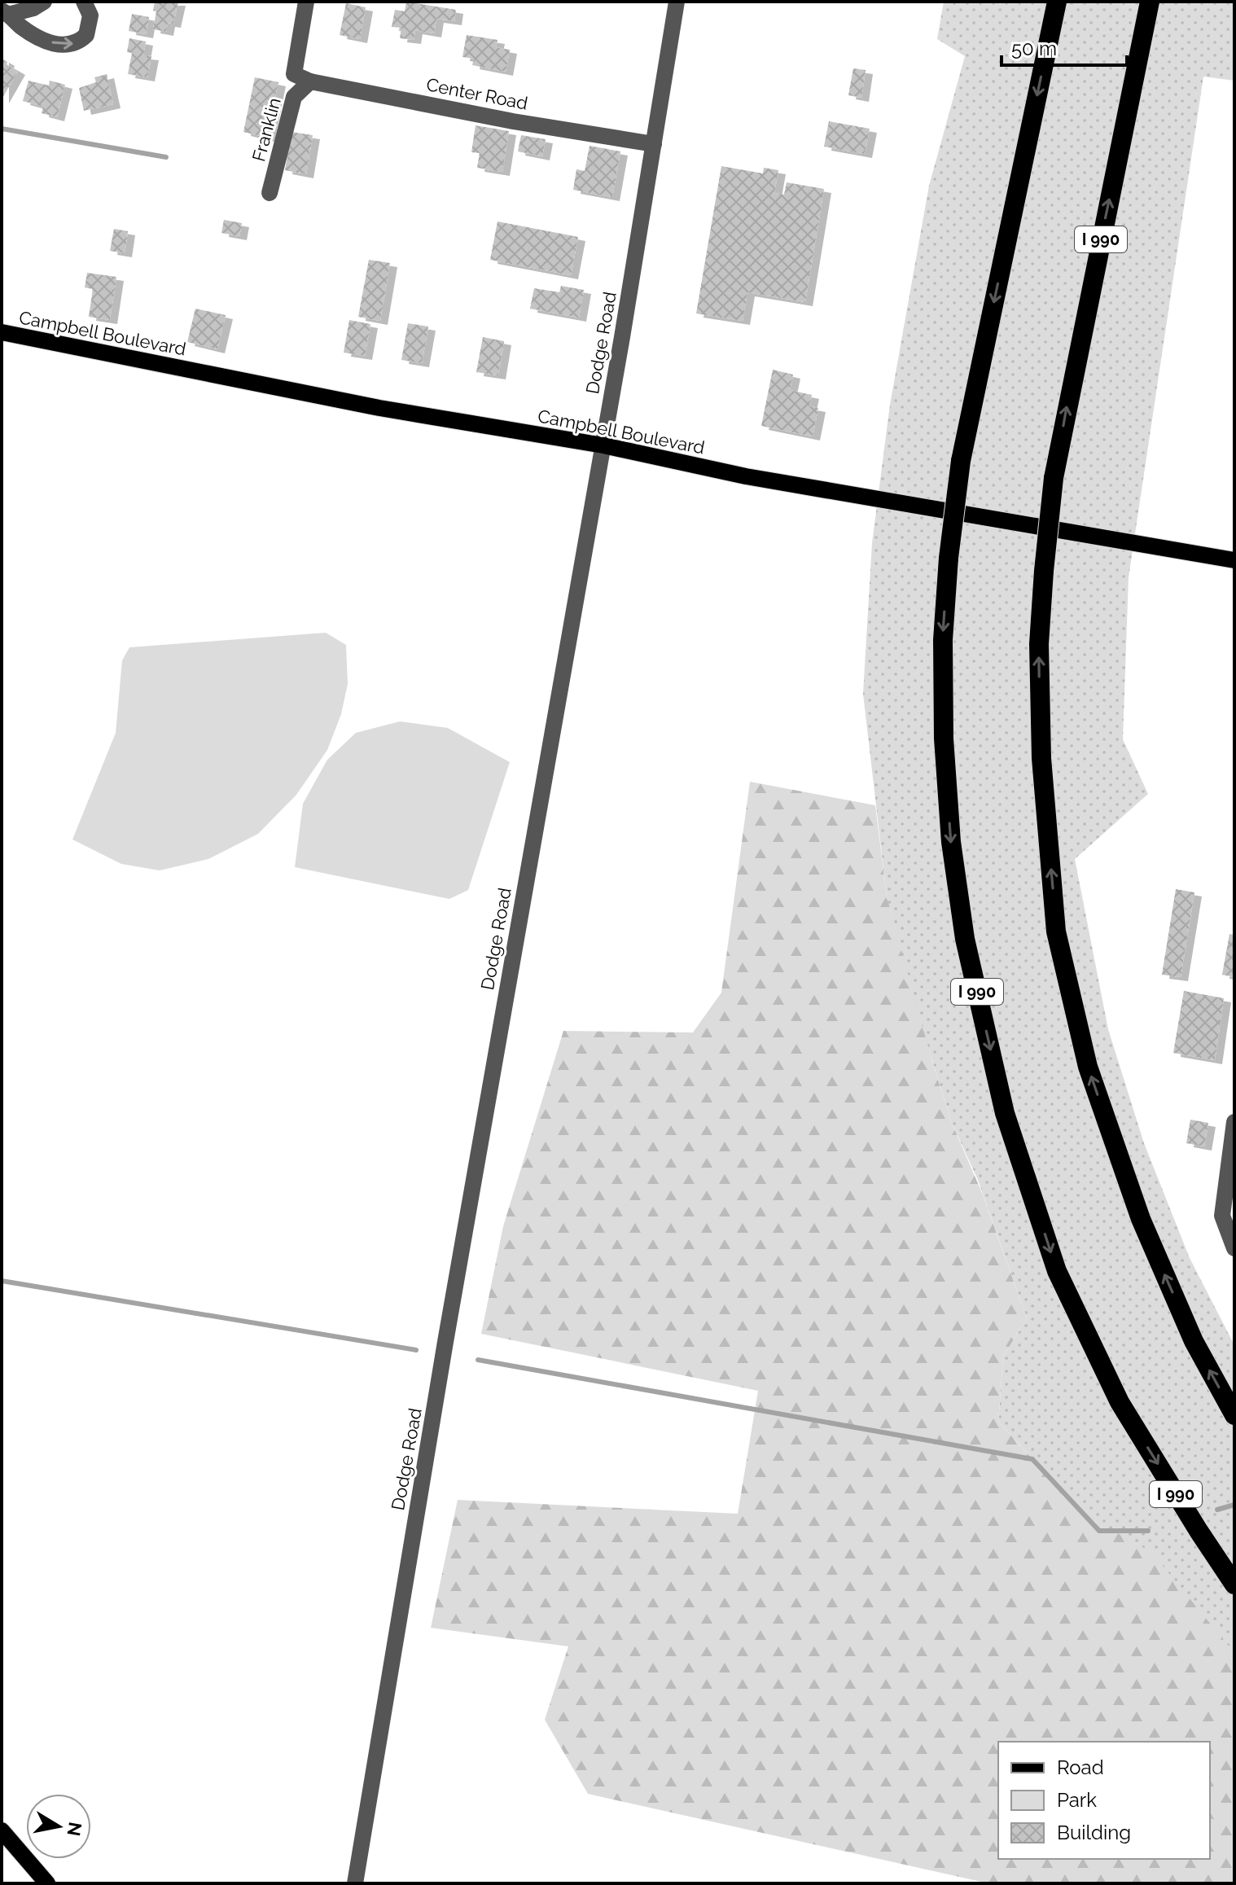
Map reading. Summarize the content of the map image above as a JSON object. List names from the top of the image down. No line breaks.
{"streets":{"highway":["I 990"],"main road":["Campbell Boulevard"],"street":["Center Road","Franklin","Dodge Road"]},"crossings":[["Center Road","Franklin"],["Center Road","Dodge Road"],["Campbell Boulevard","Dodge Road"]],"legend":["Road","Park","Building"],"scale_bar":"50 m","north":"right"}
